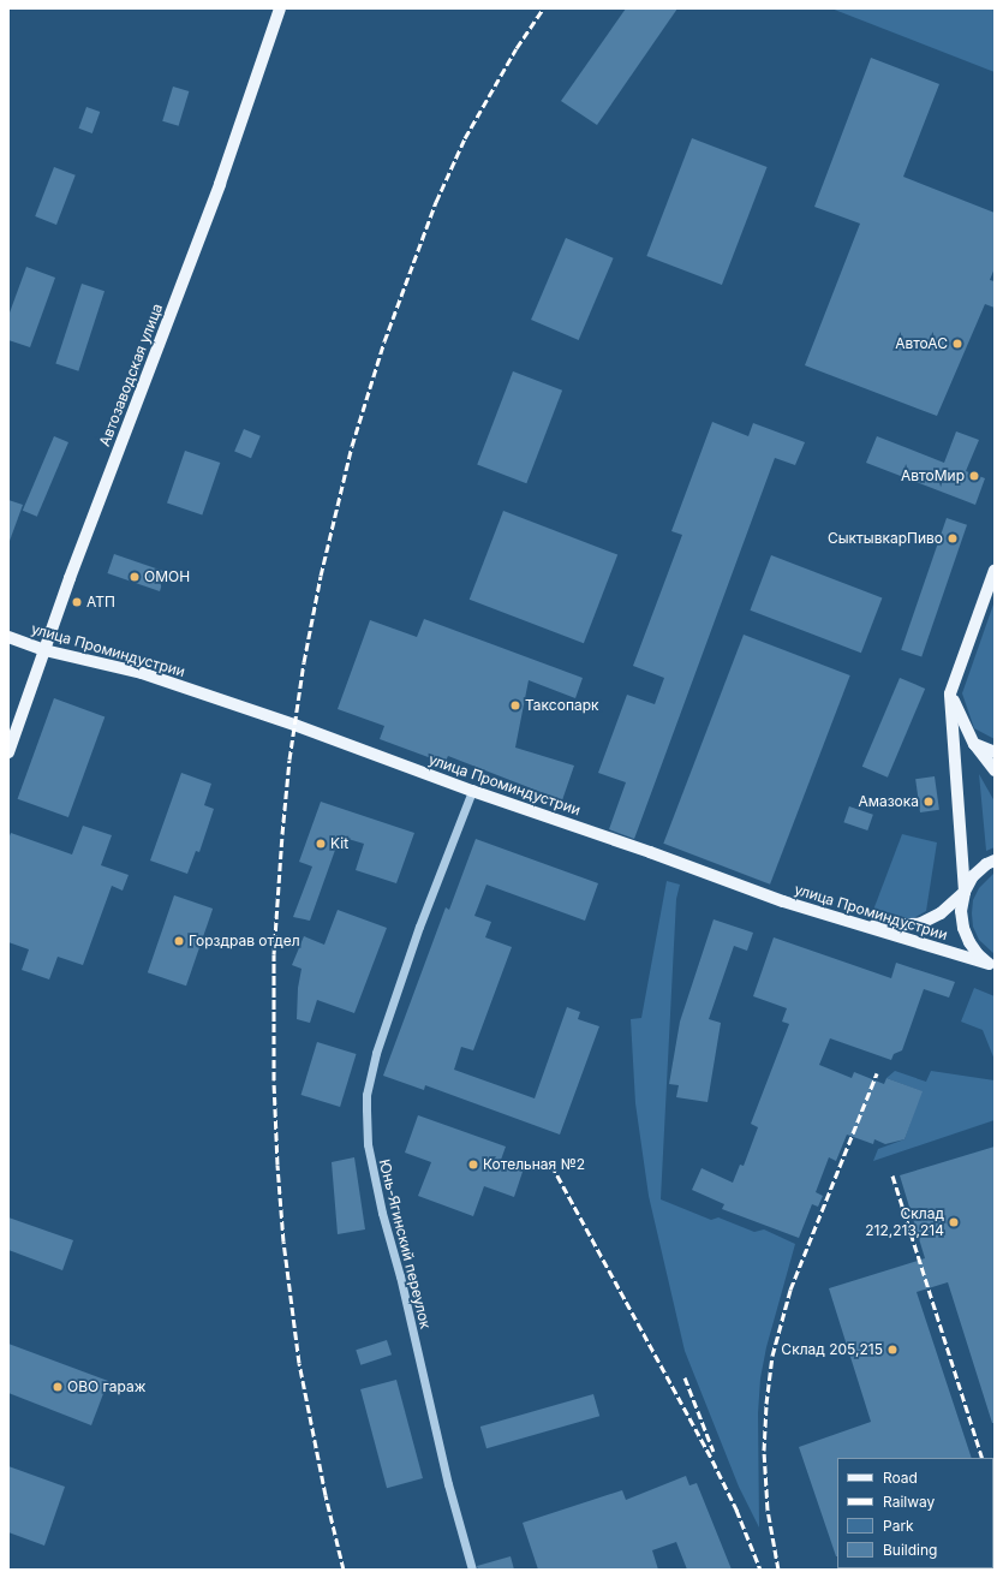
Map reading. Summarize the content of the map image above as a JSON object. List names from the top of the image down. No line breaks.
{"streets":{"main road":["Автозаводская улица","улица Проминдустрии"],"street":["Юнь-Ягинский переулок"]},"crossings":[["Автозаводская улица","улица Проминдустрии"],["улица Проминдустрии","Юнь-Ягинский переулок"]],"places":["АвтоАС","АвтоМир","СыктывкарПиво","ОМОН","АТП","Таксопарк","Амазока","Kit","Горздрав отдел","Котельная №2","Склад 212,213,214","Склад 205,215","ОВО гараж"],"legend":["Road","Railway","Park","Building"]}
